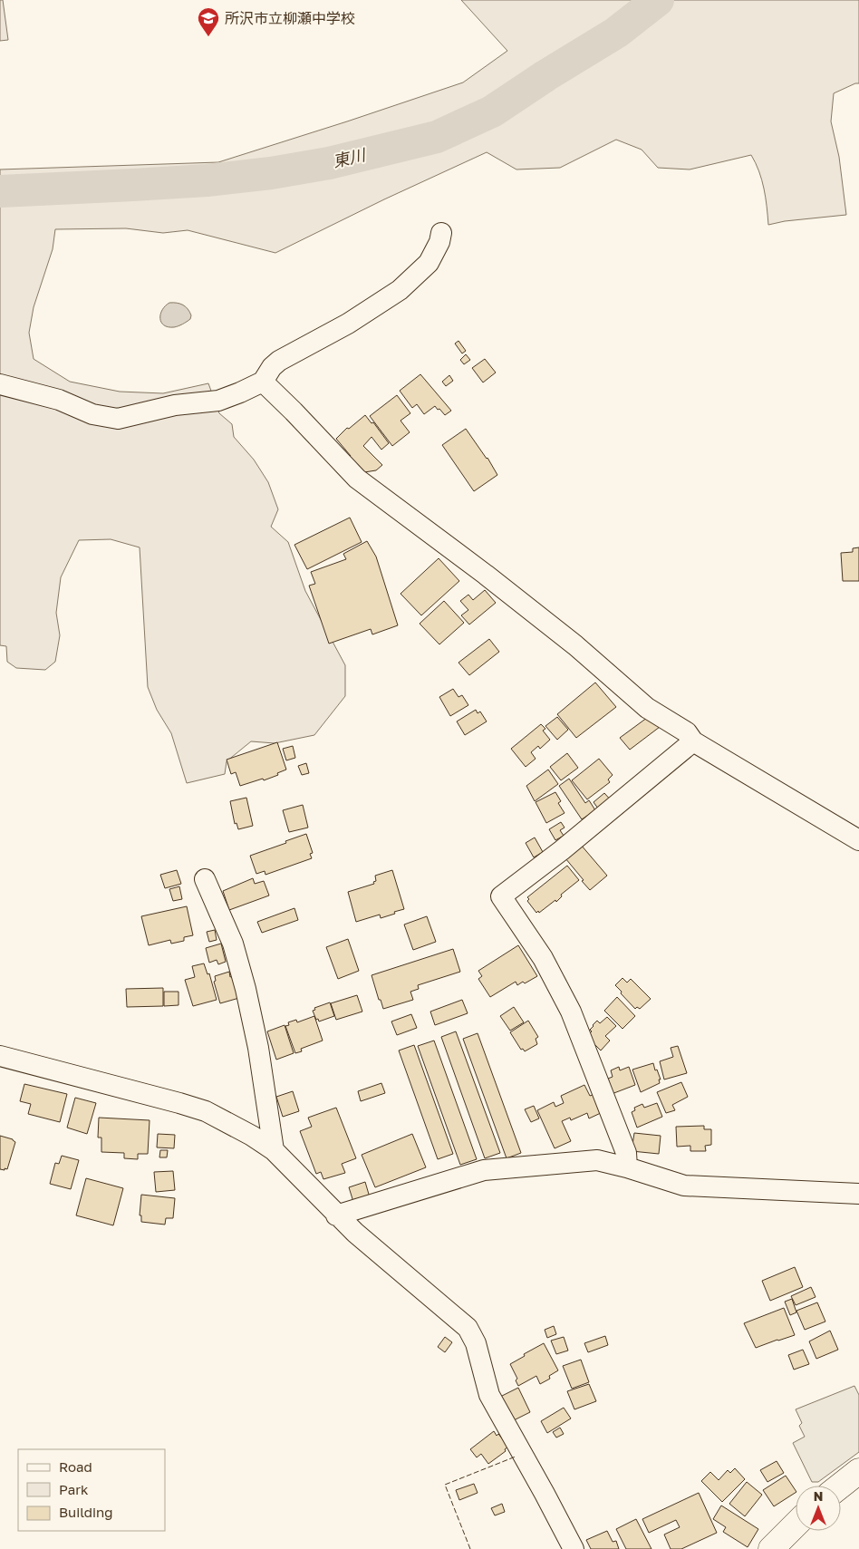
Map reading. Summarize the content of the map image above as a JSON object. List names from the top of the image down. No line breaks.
{"water":["東川"],"places":{"school or university":["所沢市立柳瀬中学校"]},"legend":["Road","Park","Building"],"north":"top"}
